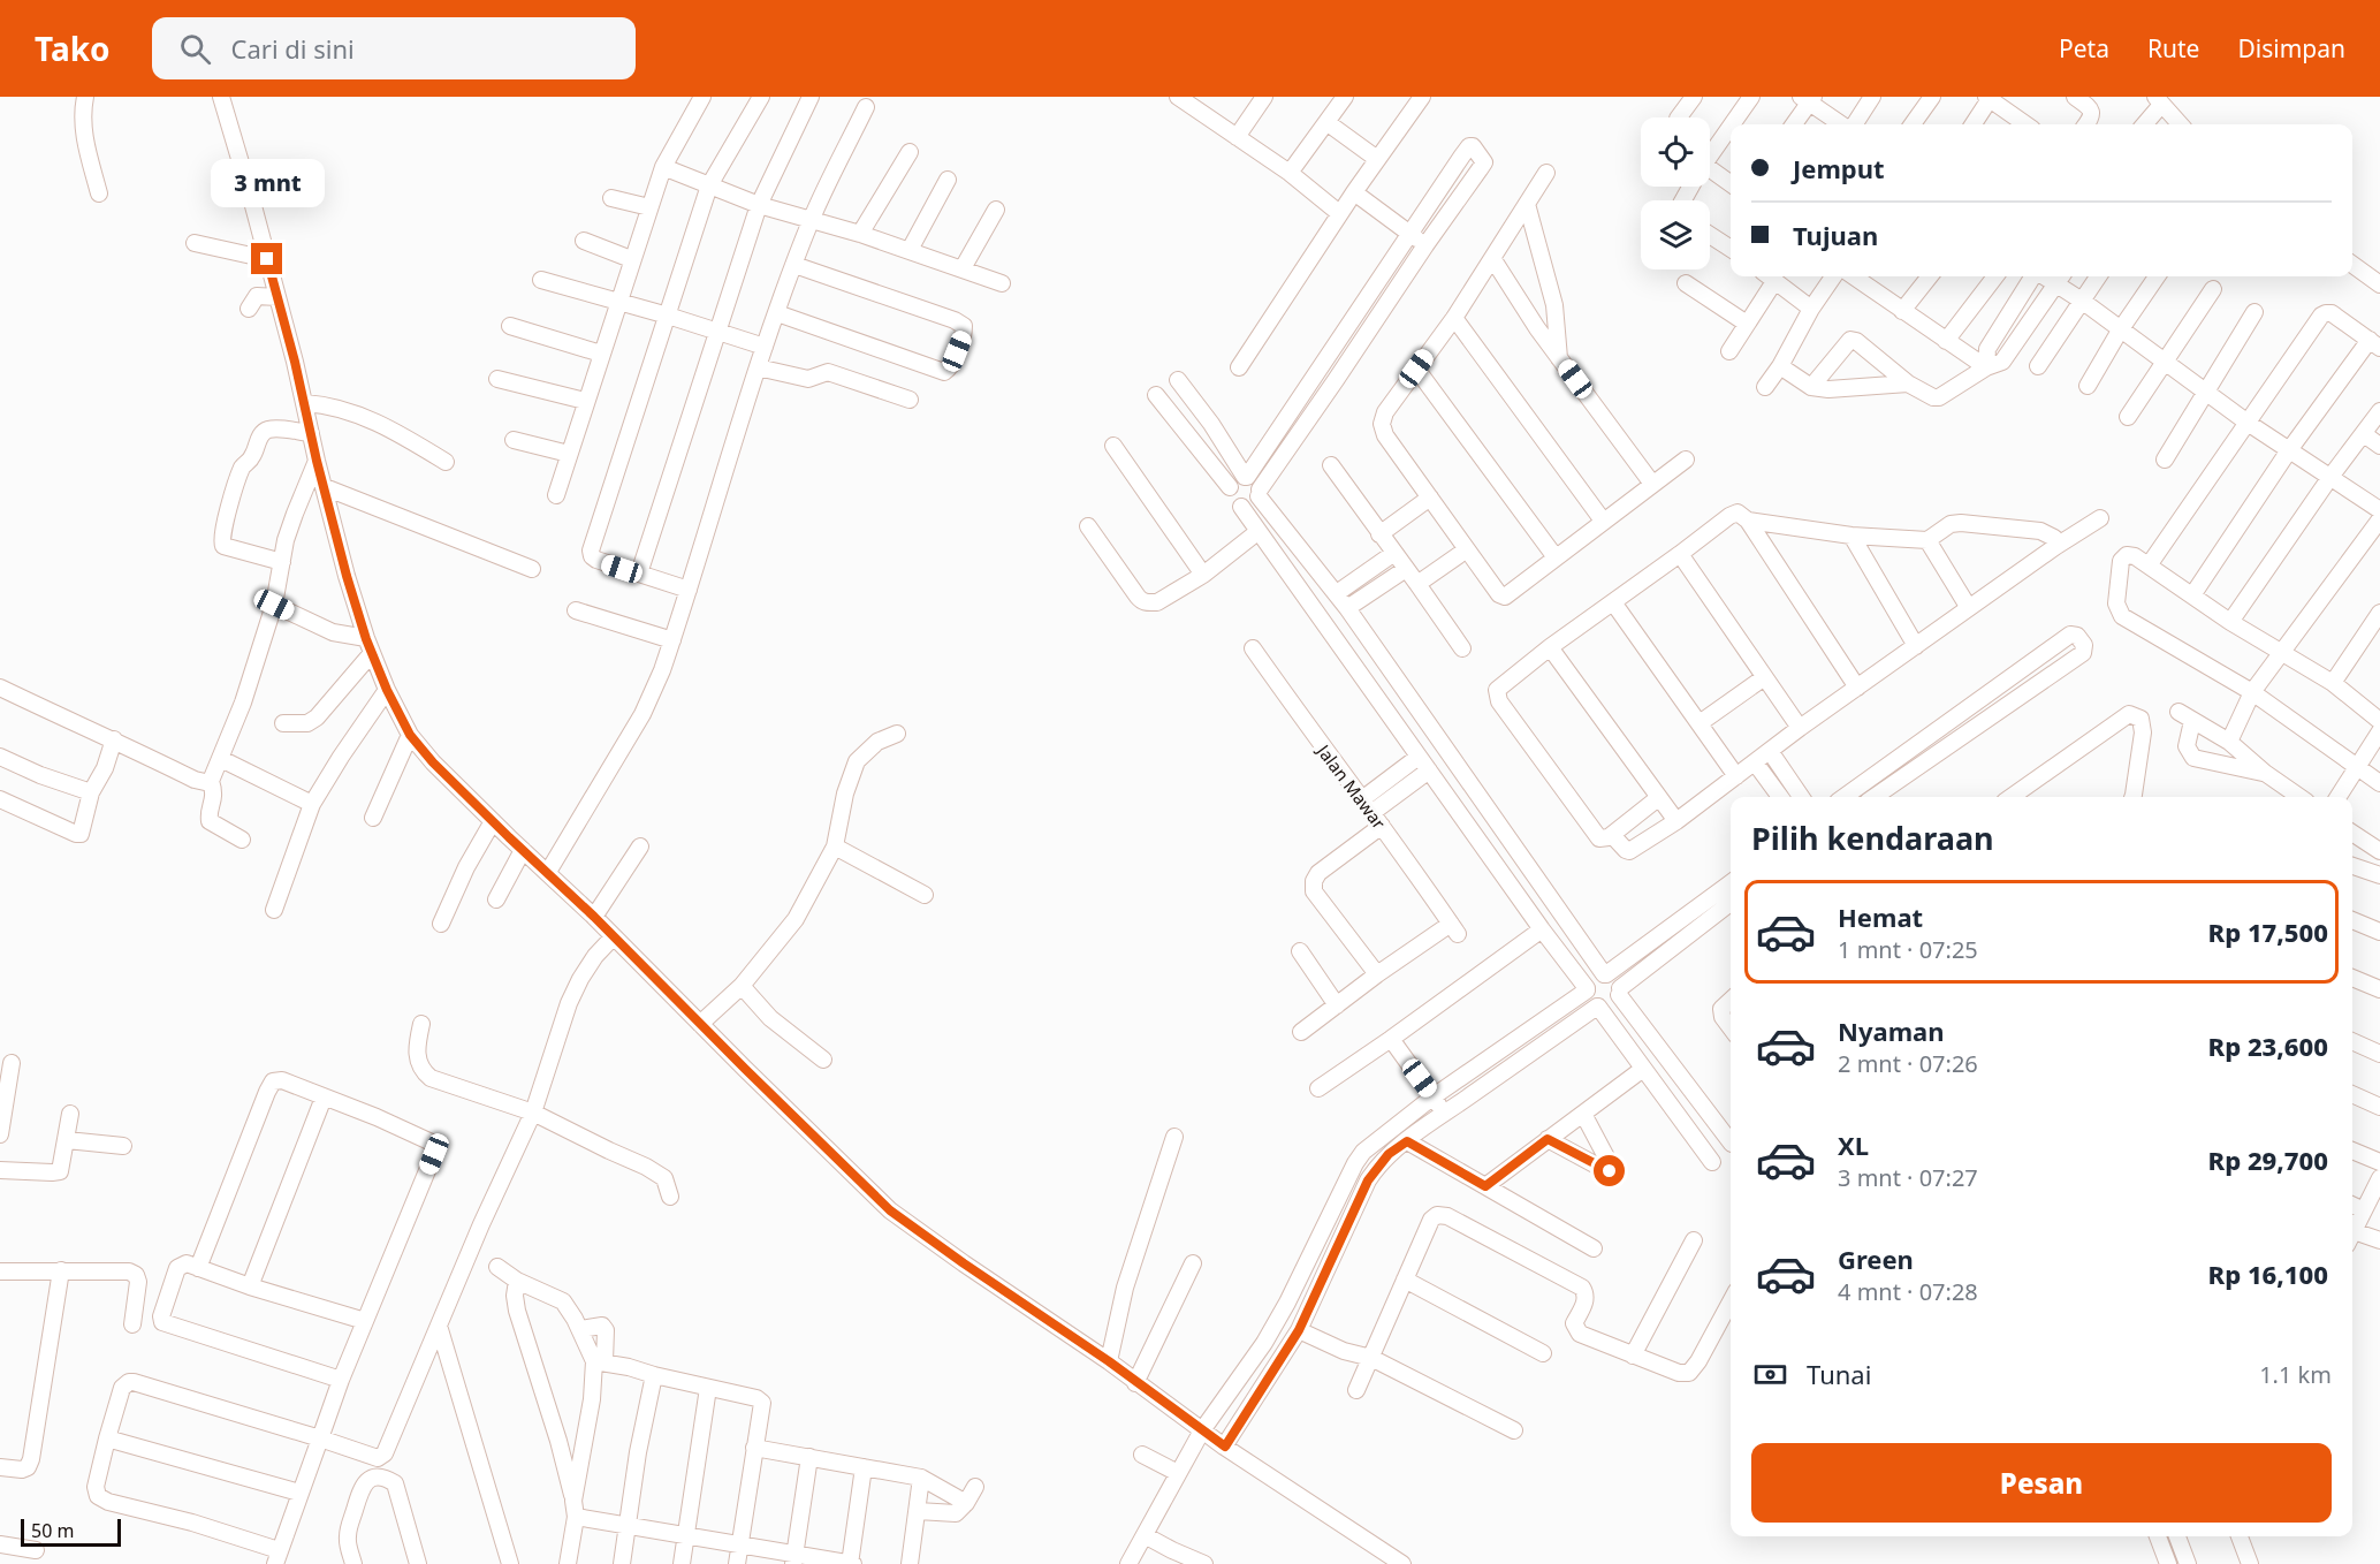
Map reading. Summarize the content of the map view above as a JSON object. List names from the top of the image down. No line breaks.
{"streets":{"street":["Jalan Mawar"]},"scale_bar":"50 m","page":{"header":"Tako","search":"Cari di sini","nav":["Peta","Rute","Disimpan"],"banner":["Jemput","Tujuan"],"bubble":"3 mnt","heading":"Pilih kendaraan","list":[{"name":"Hemat","note":"1 mnt · 07:25","value":"Rp 17,500"},{"name":"Nyaman","note":"2 mnt · 07:26","value":"Rp 23,600"},{"name":"XL","note":"3 mnt · 07:27","value":"Rp 29,700"},{"name":"Green","note":"4 mnt · 07:28","value":"Rp 16,100"}],"pay":["Tunai","1.1 km"],"buttons":"Pesan","scale":"50 m"}}
